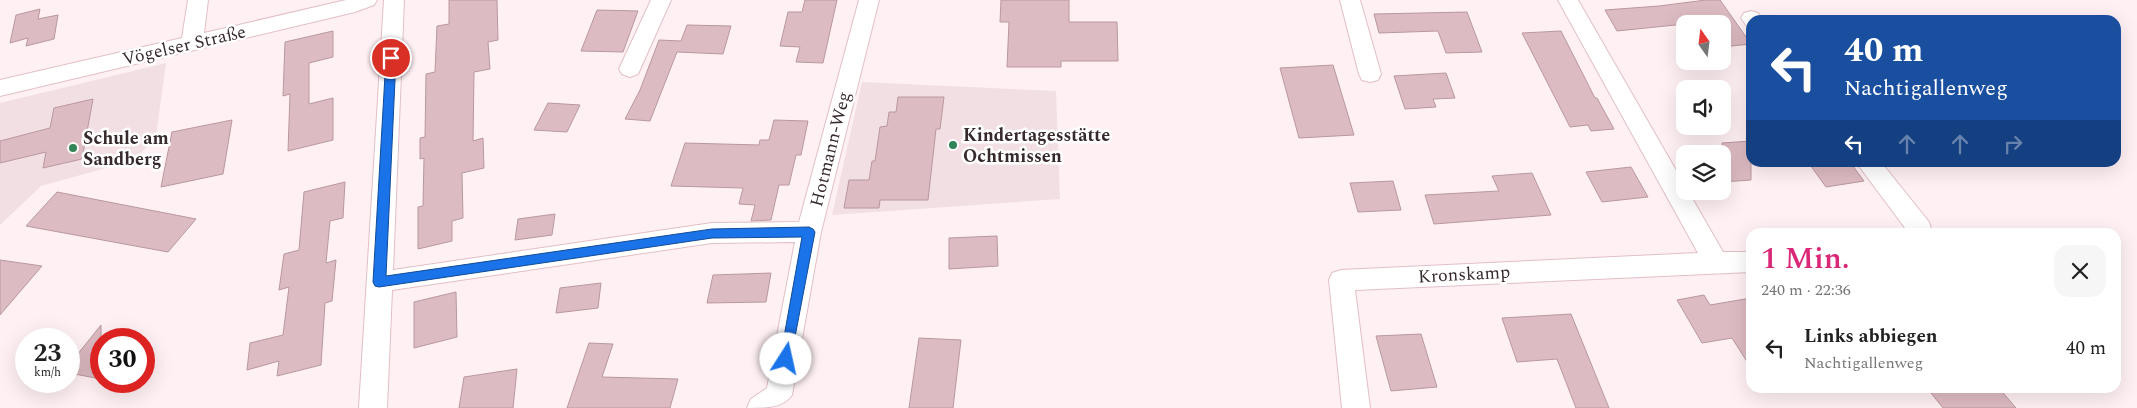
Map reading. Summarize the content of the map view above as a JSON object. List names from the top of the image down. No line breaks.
{"streets":{"street":["Vögelser Straße","Hotmann-Weg","Kronskamp"]},"places":["Kindertagesstätte Ochtmissen","Schule am Sandberg"],"north":"top","page":{"turn":["40 m","Nachtigallenweg"],"heading":["1 Min.","240 m · 22:36"],"list":[{"name":"Links abbiegen","note":"Nachtigallenweg","value":"40 m"}],"speed":"23 km/h","limit":"30"}}
